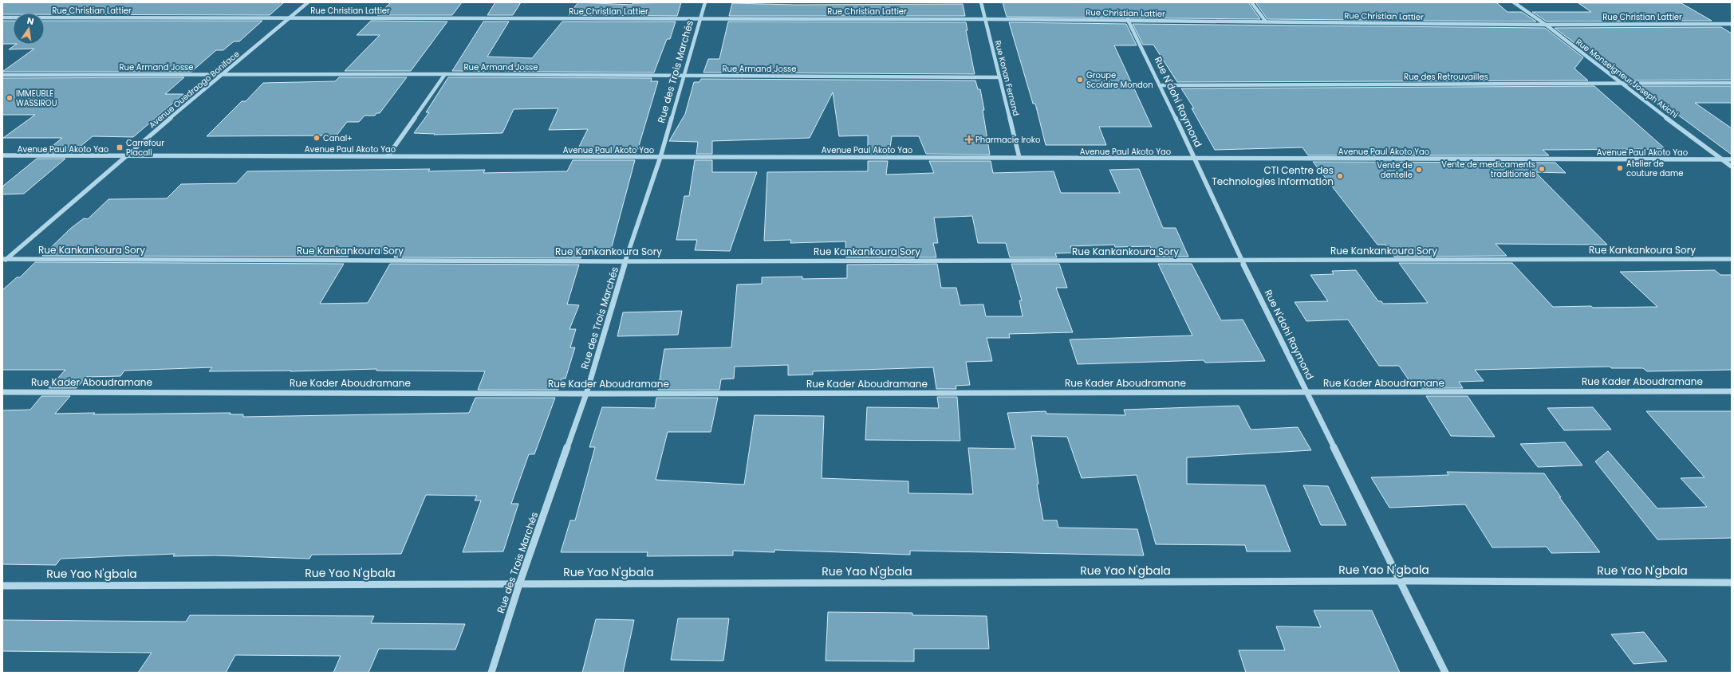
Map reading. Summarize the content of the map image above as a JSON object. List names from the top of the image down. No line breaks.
{"streets":{"street":["Rue Christian Lattier","Rue Armand Josse","Rue des Trois Marchés","Rue des Retrouvailles","Rue Konan Fernand","Rue Monseigneur Joseph Akichi","Avenue Ouedraogo Boniface","Rue N'dohi Raymond","Avenue Paul Akoto Yao","Rue Kankankoura Sory","Rue Kader Aboudramane","Rue Yao N'gbala"]},"crossings":[["Rue Christian Lattier","Rue des Trois Marchés"],["Rue Christian Lattier","Rue Konan Fernand"],["Rue Christian Lattier","Rue Monseigneur Joseph Akichi"],["Rue Christian Lattier","Avenue Ouedraogo Boniface"],["Rue Christian Lattier","Rue N'dohi Raymond"],["Rue Armand Josse","Rue des Trois Marchés"],["Rue Armand Josse","Rue Konan Fernand"],["Rue Armand Josse","Avenue Ouedraogo Boniface"],["Rue des Trois Marchés","Avenue Paul Akoto Yao"],["Rue des Trois Marchés","Rue Kankankoura Sory"],["Rue des Trois Marchés","Rue Kader Aboudramane"],["Rue des Trois Marchés","Rue Yao N'gbala"],["Rue des Retrouvailles","Rue Monseigneur Joseph Akichi"],["Rue des Retrouvailles","Rue N'dohi Raymond"],["Rue Konan Fernand","Avenue Paul Akoto Yao"],["Rue Monseigneur Joseph Akichi","Avenue Paul Akoto Yao"],["Avenue Ouedraogo Boniface","Avenue Paul Akoto Yao"],["Avenue Ouedraogo Boniface","Rue Kankankoura Sory"],["Rue N'dohi Raymond","Avenue Paul Akoto Yao"],["Rue N'dohi Raymond","Rue Kankankoura Sory"],["Rue N'dohi Raymond","Rue Kader Aboudramane"],["Rue N'dohi Raymond","Rue Yao N'gbala"]],"places":{"other":["Groupe Scolaire Mondon","IMMEUBLE WASSIROU","Canal+","Atelier de couture dame","Vente de medicaments traditionels","Vente de dentelle","CTI Centre des Technologies Information"],"health":["Pharmacie Iroko"],"transit":["Carrefour Placali"]},"north":"top"}
